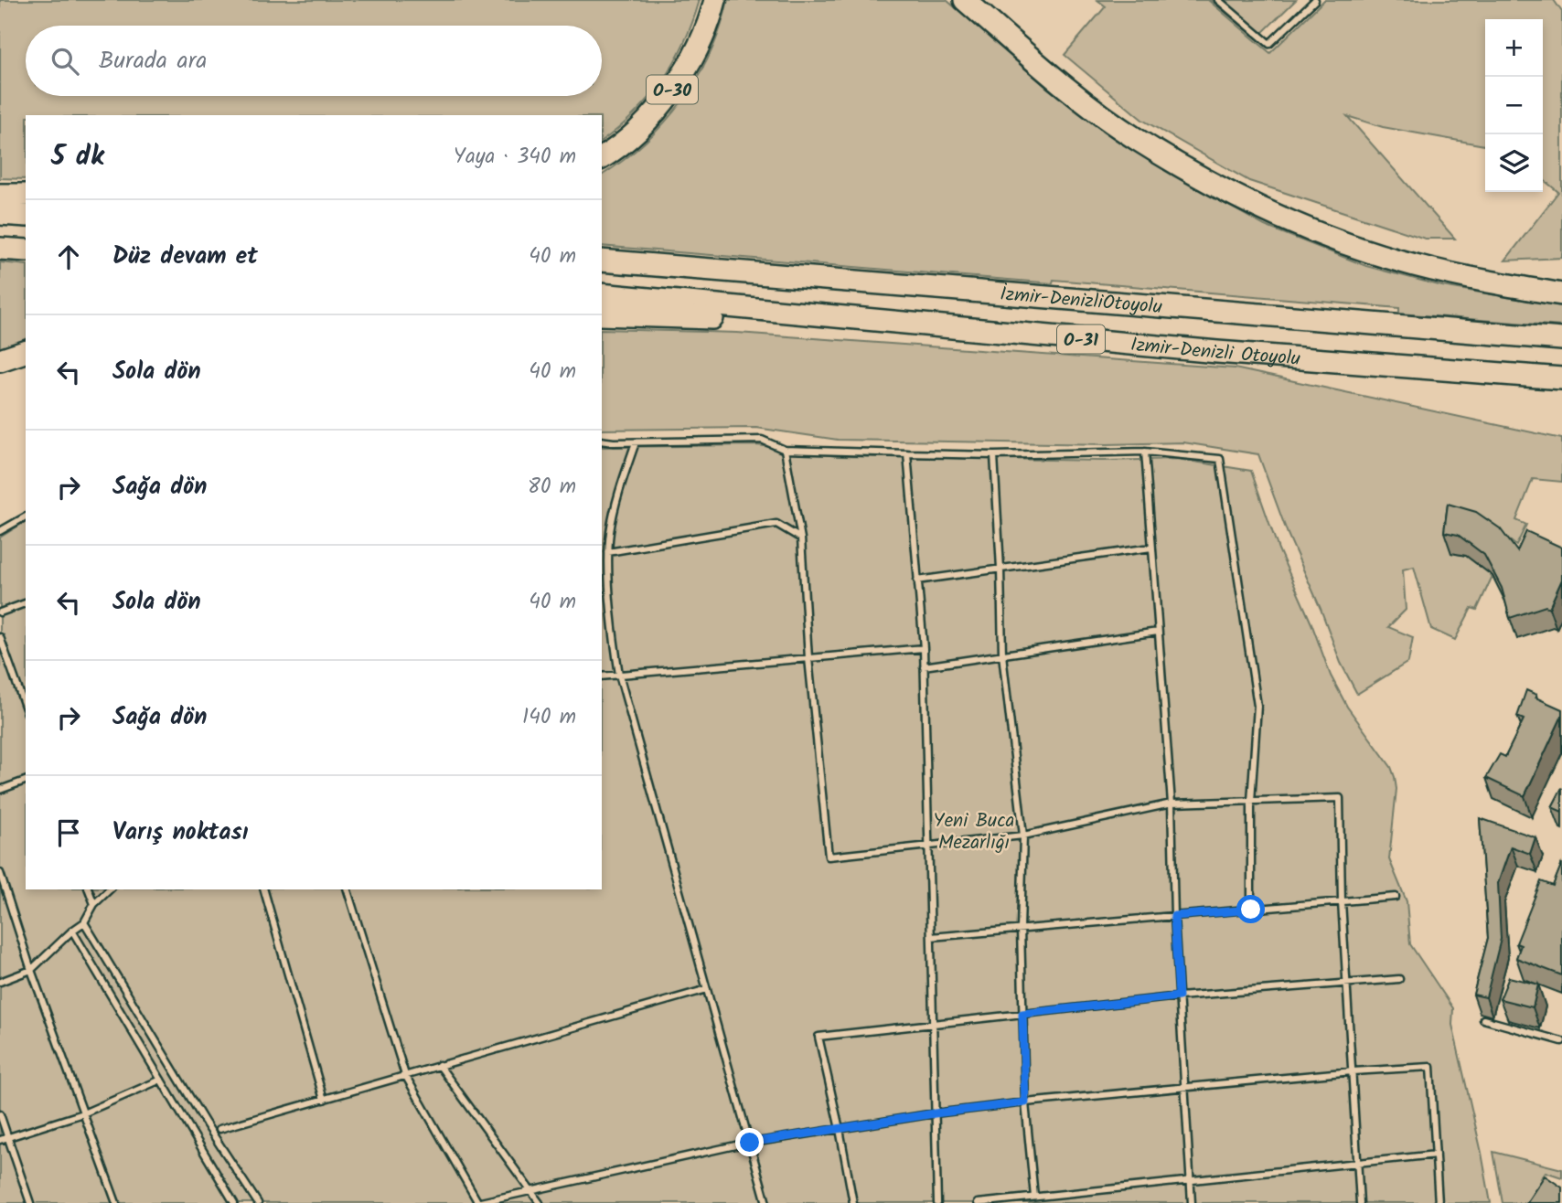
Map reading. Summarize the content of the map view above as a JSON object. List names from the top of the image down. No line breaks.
{"streets":{"highway":["O-30","İzmir-DenizliOtoyolu","O-31","İzmir-Denizli Otoyolu"]},"parks":["Yeni Buca Mezarlığı"],"page":{"map_buttons":["+","−"],"search":"Burada ara","heading":["5 dk","Yaya · 340 m"],"list":[["Düz devam et","40 m"],["Sola dön","40 m"],["Sağa dön","80 m"],["Sola dön","40 m"],["Sağa dön","140 m"],"Varış noktası"]}}
